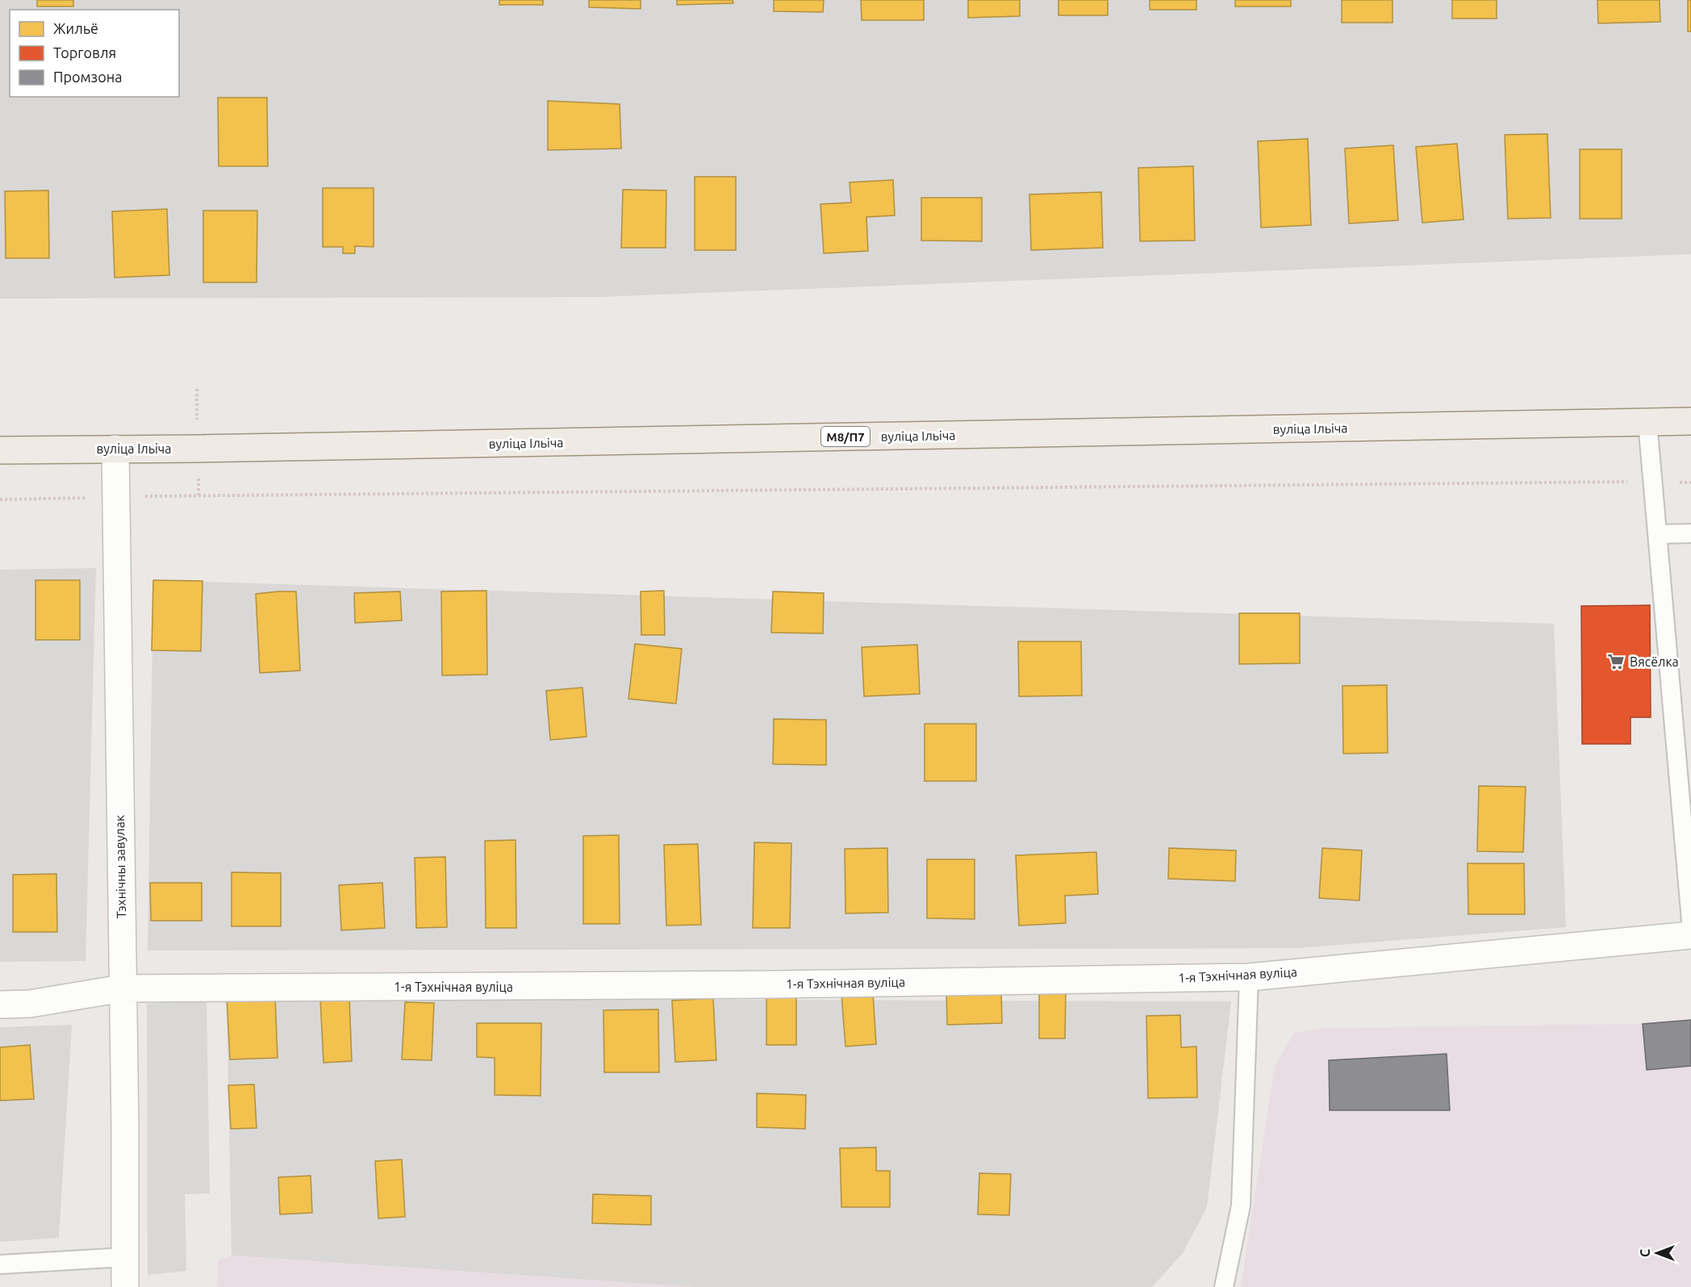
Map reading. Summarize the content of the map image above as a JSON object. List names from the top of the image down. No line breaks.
{"streets":{"main road":["вуліца Ільіча","М8/П7"],"street":["Тэхнічны завулак","1-я Тэхнічная вуліца"]},"crossings":[["вуліца Ільіча","Тэхнічны завулак"],["Тэхнічны завулак","1-я Тэхнічная вуліца"]],"places":{"supermarket":["Вясёлка"]},"legend":["Жильё","Торговля","Промзона"],"north":"left"}
